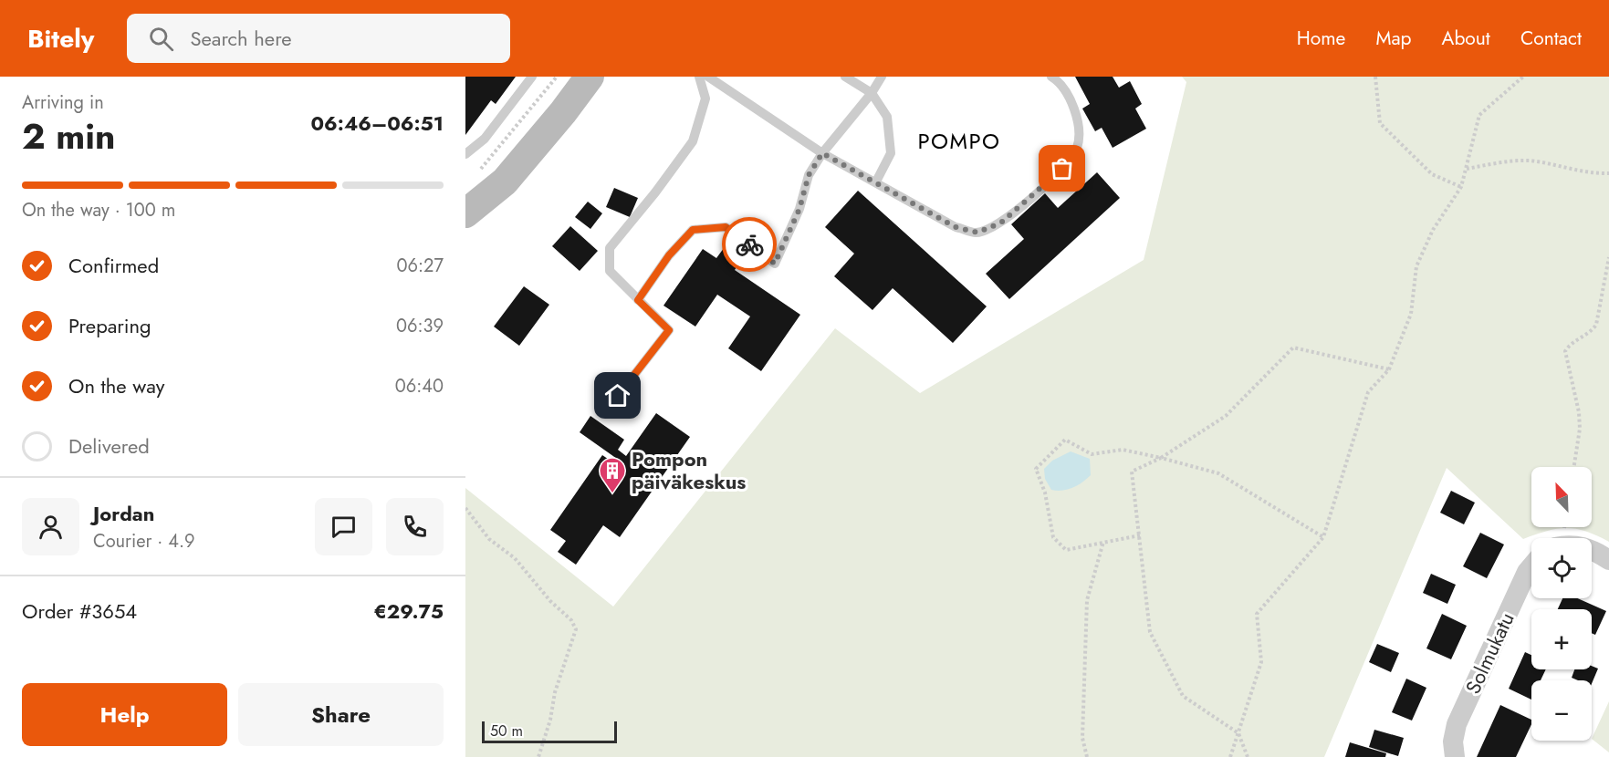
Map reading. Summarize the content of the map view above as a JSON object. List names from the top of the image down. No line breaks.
{"streets":{"street":["Solmukatu"]},"districts":["POMPO"],"places":{"building":["Pompon päiväkeskus"]},"scale_bar":"50 m","north":"top left","page":{"header":"Bitely","search":"Search here","nav":["Home","Map","About","Contact"],"heading":["2 min","Arriving in","06:46–06:51"],"panel":["Jordan","Courier · 4.9","Order #3654","€29.75"],"bar":"On the way · 100 m","list":[["Confirmed","06:27"],["Preparing","06:39"],["On the way","06:40"],"Delivered"],"map_buttons":["+","−"],"buttons":["Help","Share"],"scale":"50 m"}}
